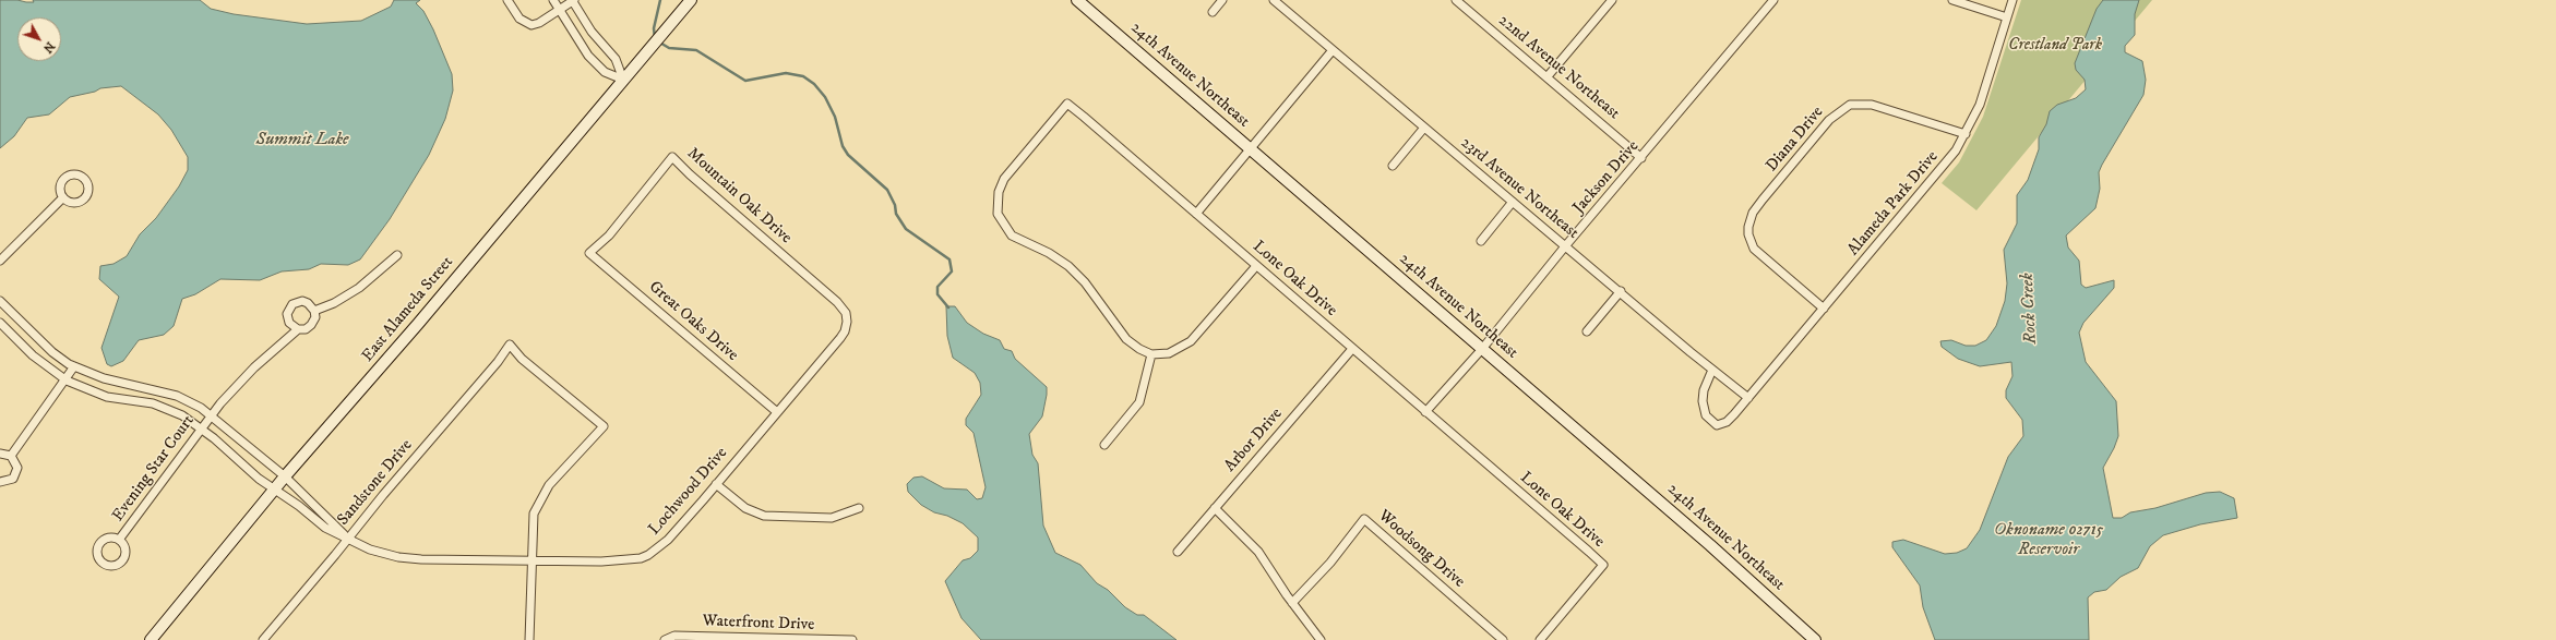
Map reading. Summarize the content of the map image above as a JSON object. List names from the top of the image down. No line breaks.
{"streets":{"street":["22nd Avenue Northeast","24th Avenue Northeast","Diana Drive","Jackson Drive","23rd Avenue Northeast","Mountain Oak Drive","Alameda Park Drive","Lone Oak Drive","East Alameda Street","Great Oaks Drive","Arbor Drive","Evening Star Court","Sandstone Drive","Lochwood Drive","Woodsong Drive","Waterfront Drive"]},"crossings":[["22nd Avenue Northeast","Jackson Drive"],["24th Avenue Northeast","Jackson Drive"],["Diana Drive","Alameda Park Drive"],["Jackson Drive","23rd Avenue Northeast"],["Jackson Drive","Lone Oak Drive"],["23rd Avenue Northeast","Alameda Park Drive"],["Mountain Oak Drive","Great Oaks Drive"],["Mountain Oak Drive","Lochwood Drive"],["Lone Oak Drive","Arbor Drive"],["East Alameda Street","Lochwood Drive"],["Great Oaks Drive","Lochwood Drive"],["Evening Star Court","Lochwood Drive"],["Sandstone Drive","Lochwood Drive"]],"water":["Summit Lake","Rock Creek","Oknoname 02715 Reservoir"],"parks":["Crestland Park"],"north":"bottom right"}
